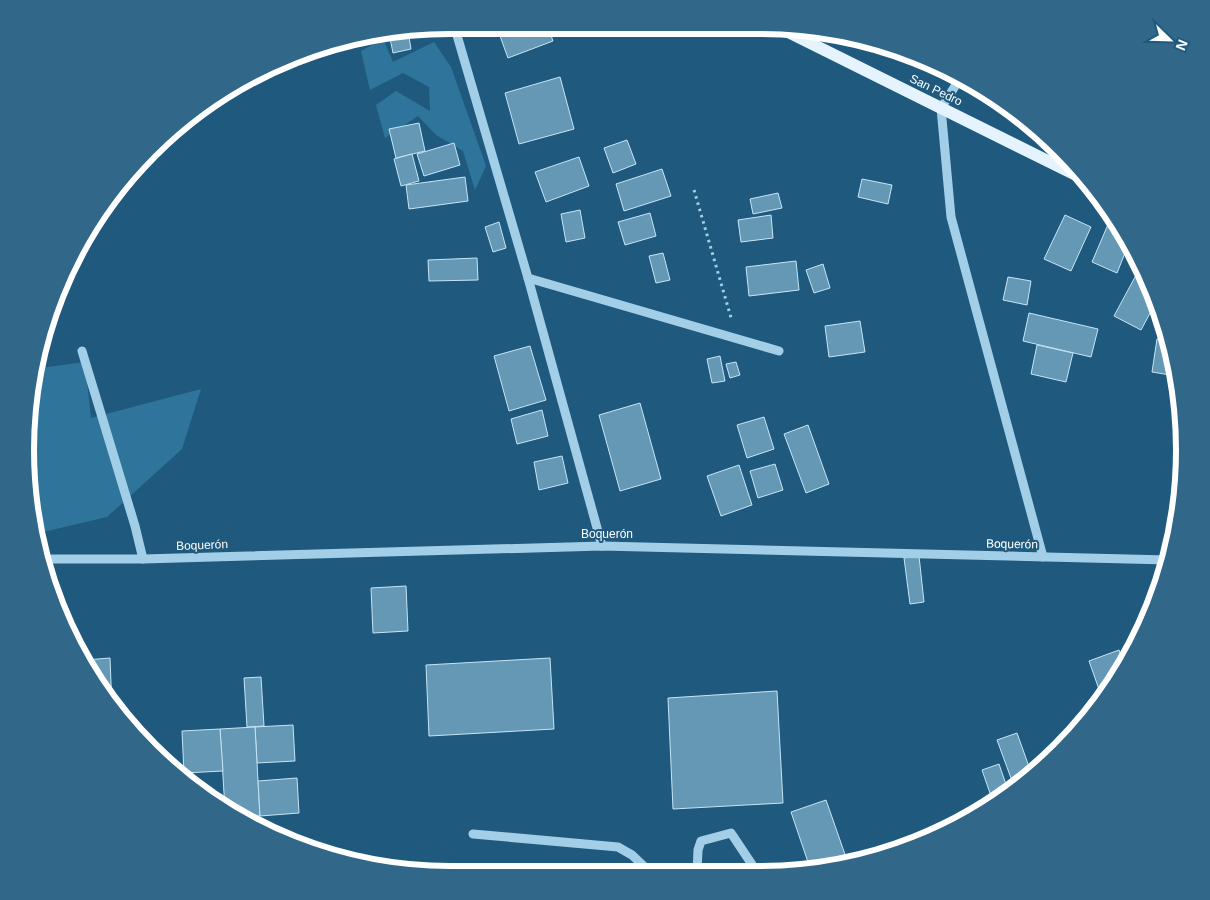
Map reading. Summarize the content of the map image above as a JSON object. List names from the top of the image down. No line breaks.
{"streets":{"main road":["San Pedro"],"street":["Boquerón"]},"north":"bottom right"}
